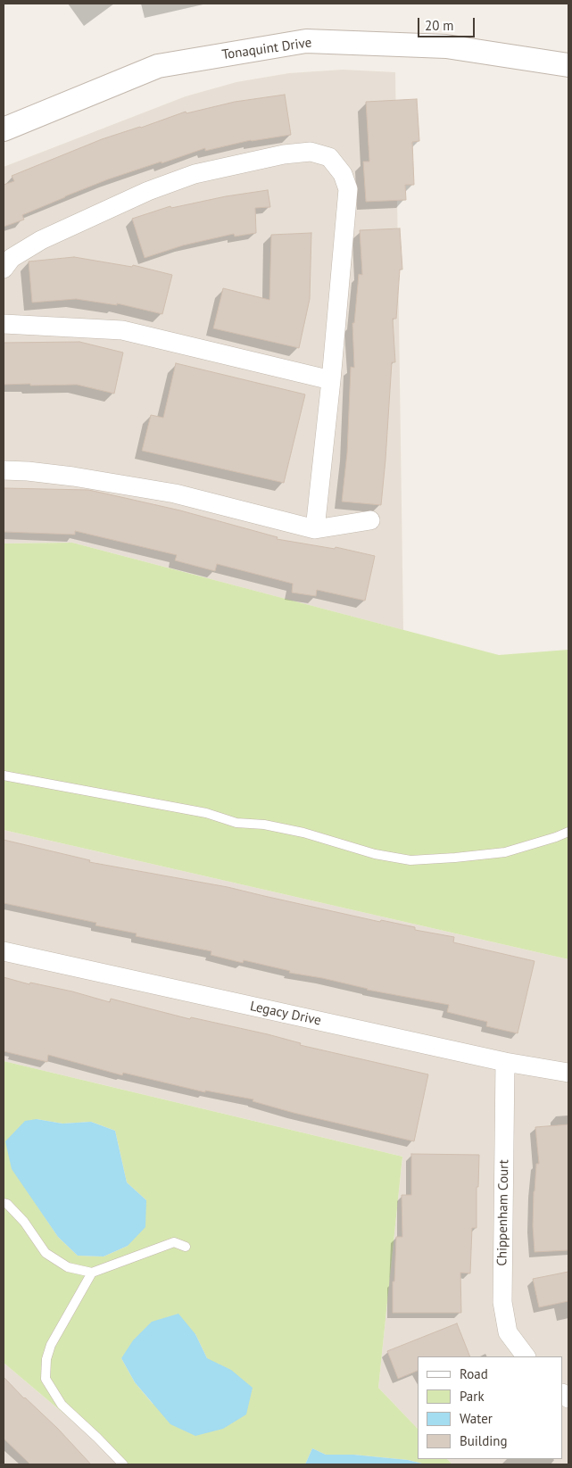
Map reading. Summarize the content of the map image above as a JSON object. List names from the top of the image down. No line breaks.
{"streets":{"street":["Tonaquint Drive","Legacy Drive","Chippenham Court"]},"crossings":[["Legacy Drive","Chippenham Court"]],"legend":["Road","Park","Water","Building"],"scale_bar":"20 m"}
